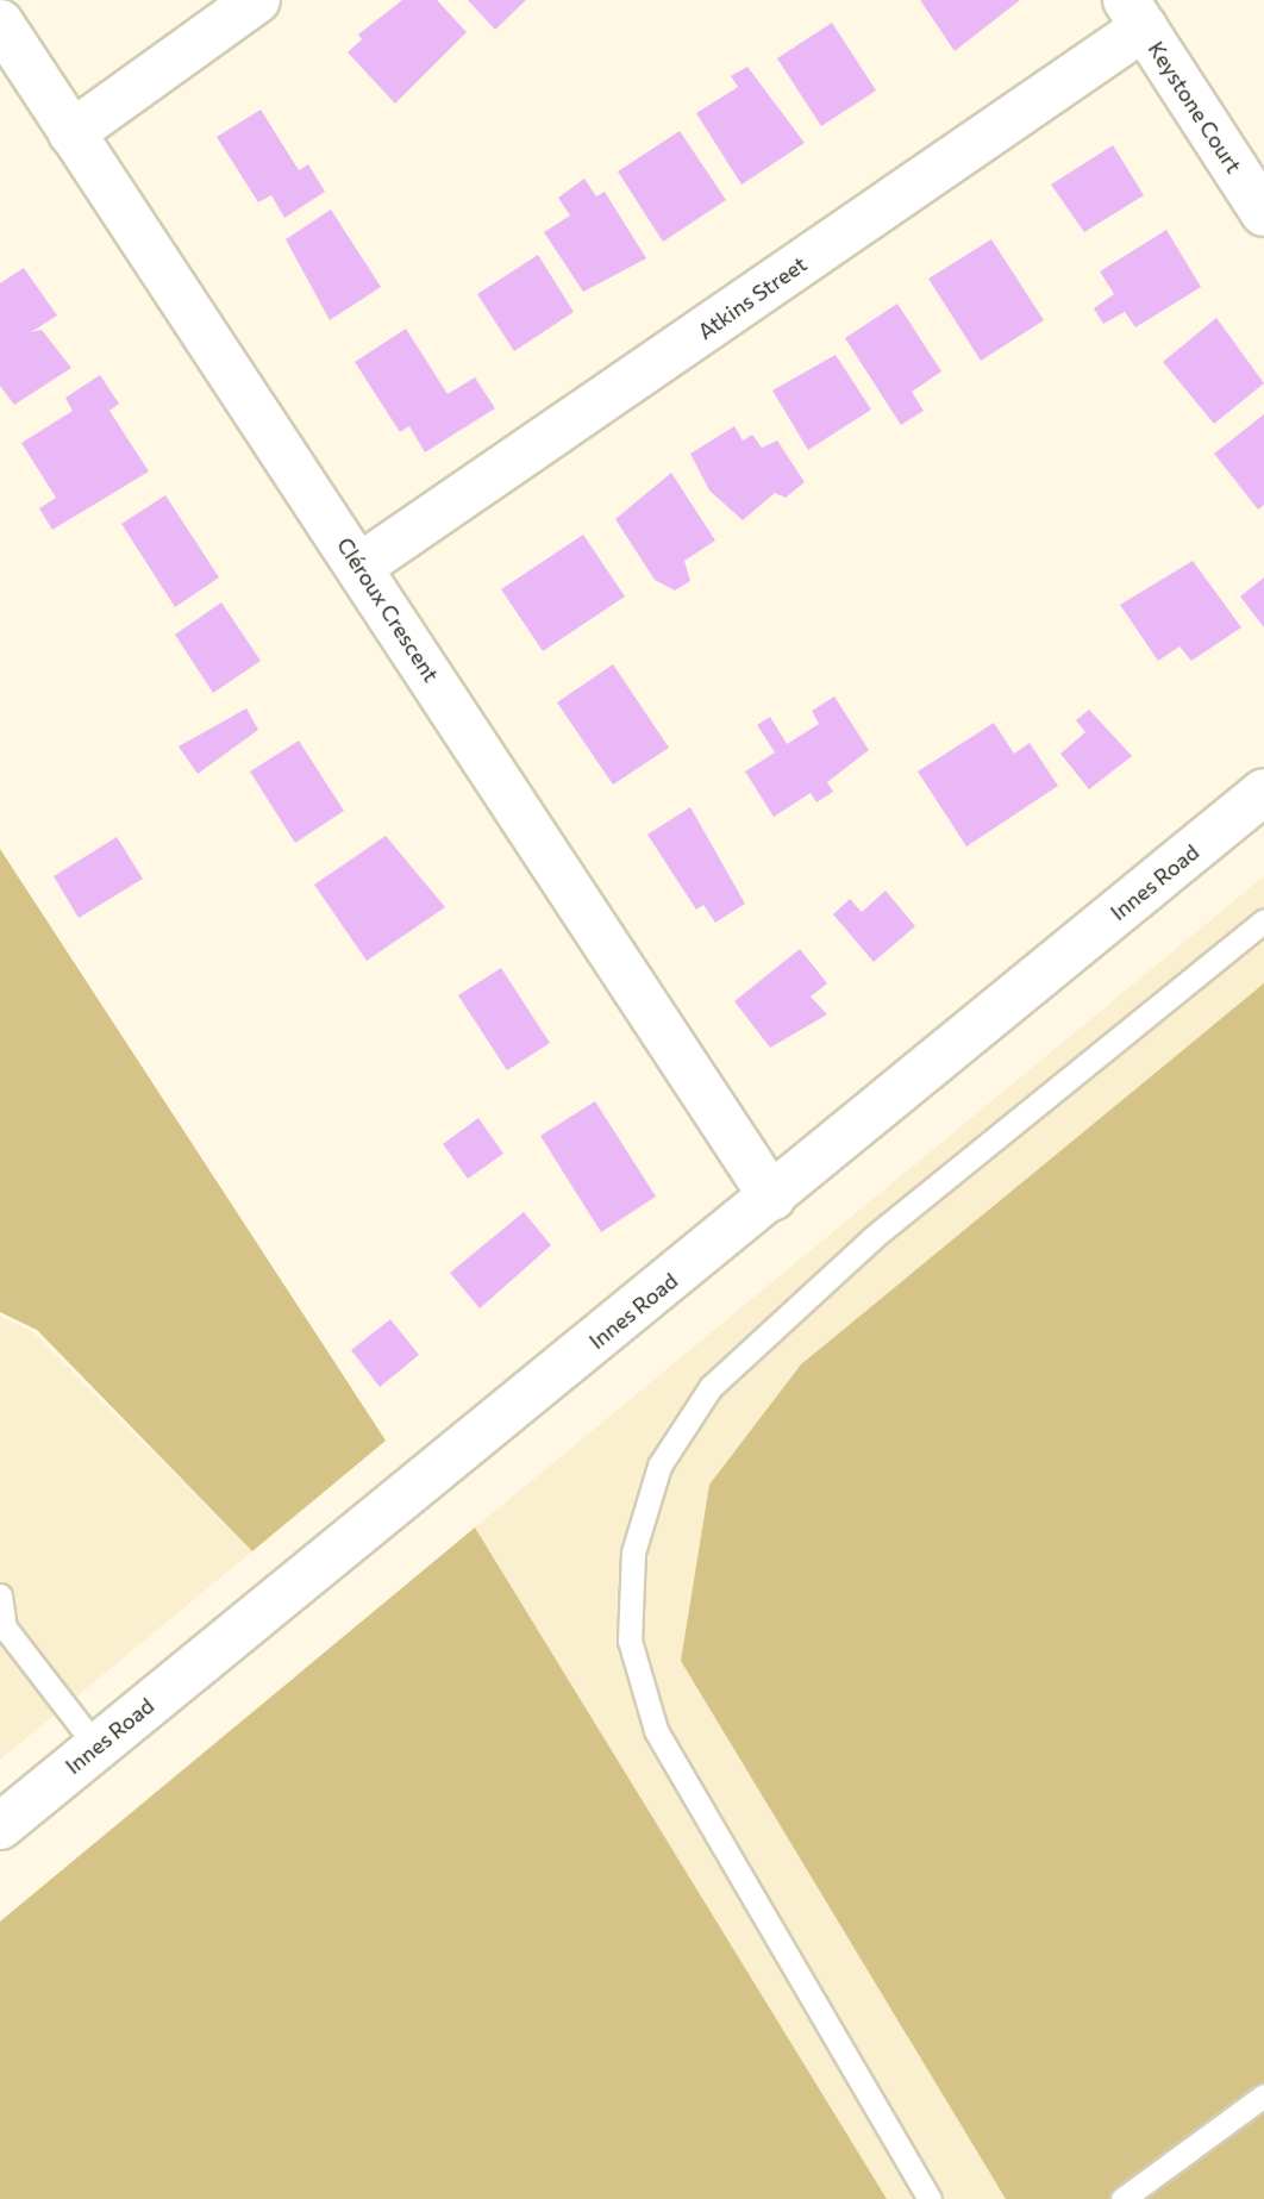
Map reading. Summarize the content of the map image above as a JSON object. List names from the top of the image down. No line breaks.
{"streets":{"street":["Keystone Court","Atkins Street","Cléroux Crescent","Innes Road"]},"crossings":[["Keystone Court","Atkins Street"],["Atkins Street","Cléroux Crescent"],["Cléroux Crescent","Innes Road"]]}
